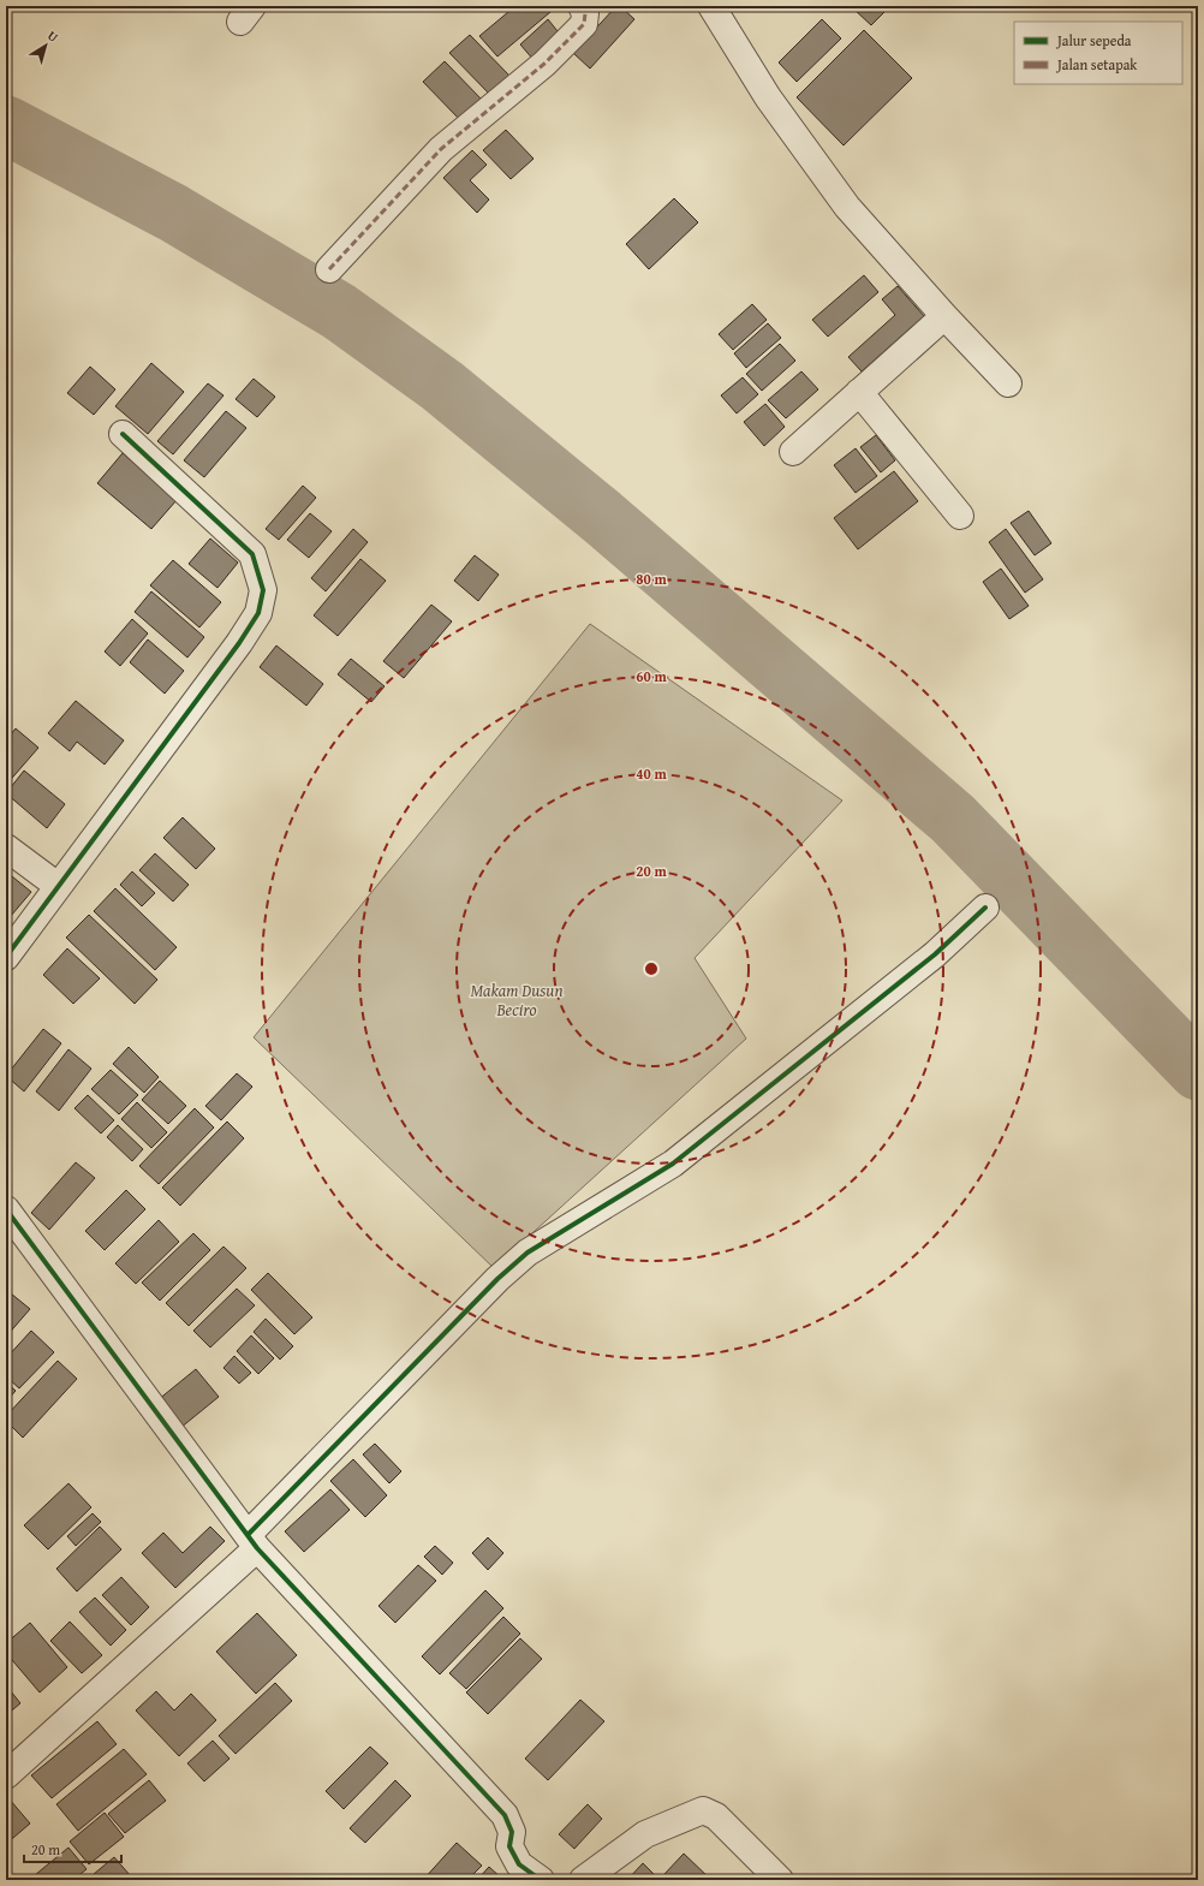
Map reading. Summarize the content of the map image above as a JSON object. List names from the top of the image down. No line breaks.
{"parks":["Makam Dusun Beciro"],"legend":["Jalur sepeda","Jalan setapak"],"scale_bar":"20 m","north":"top right","rings":["80 m","60 m","40 m","20 m"]}
